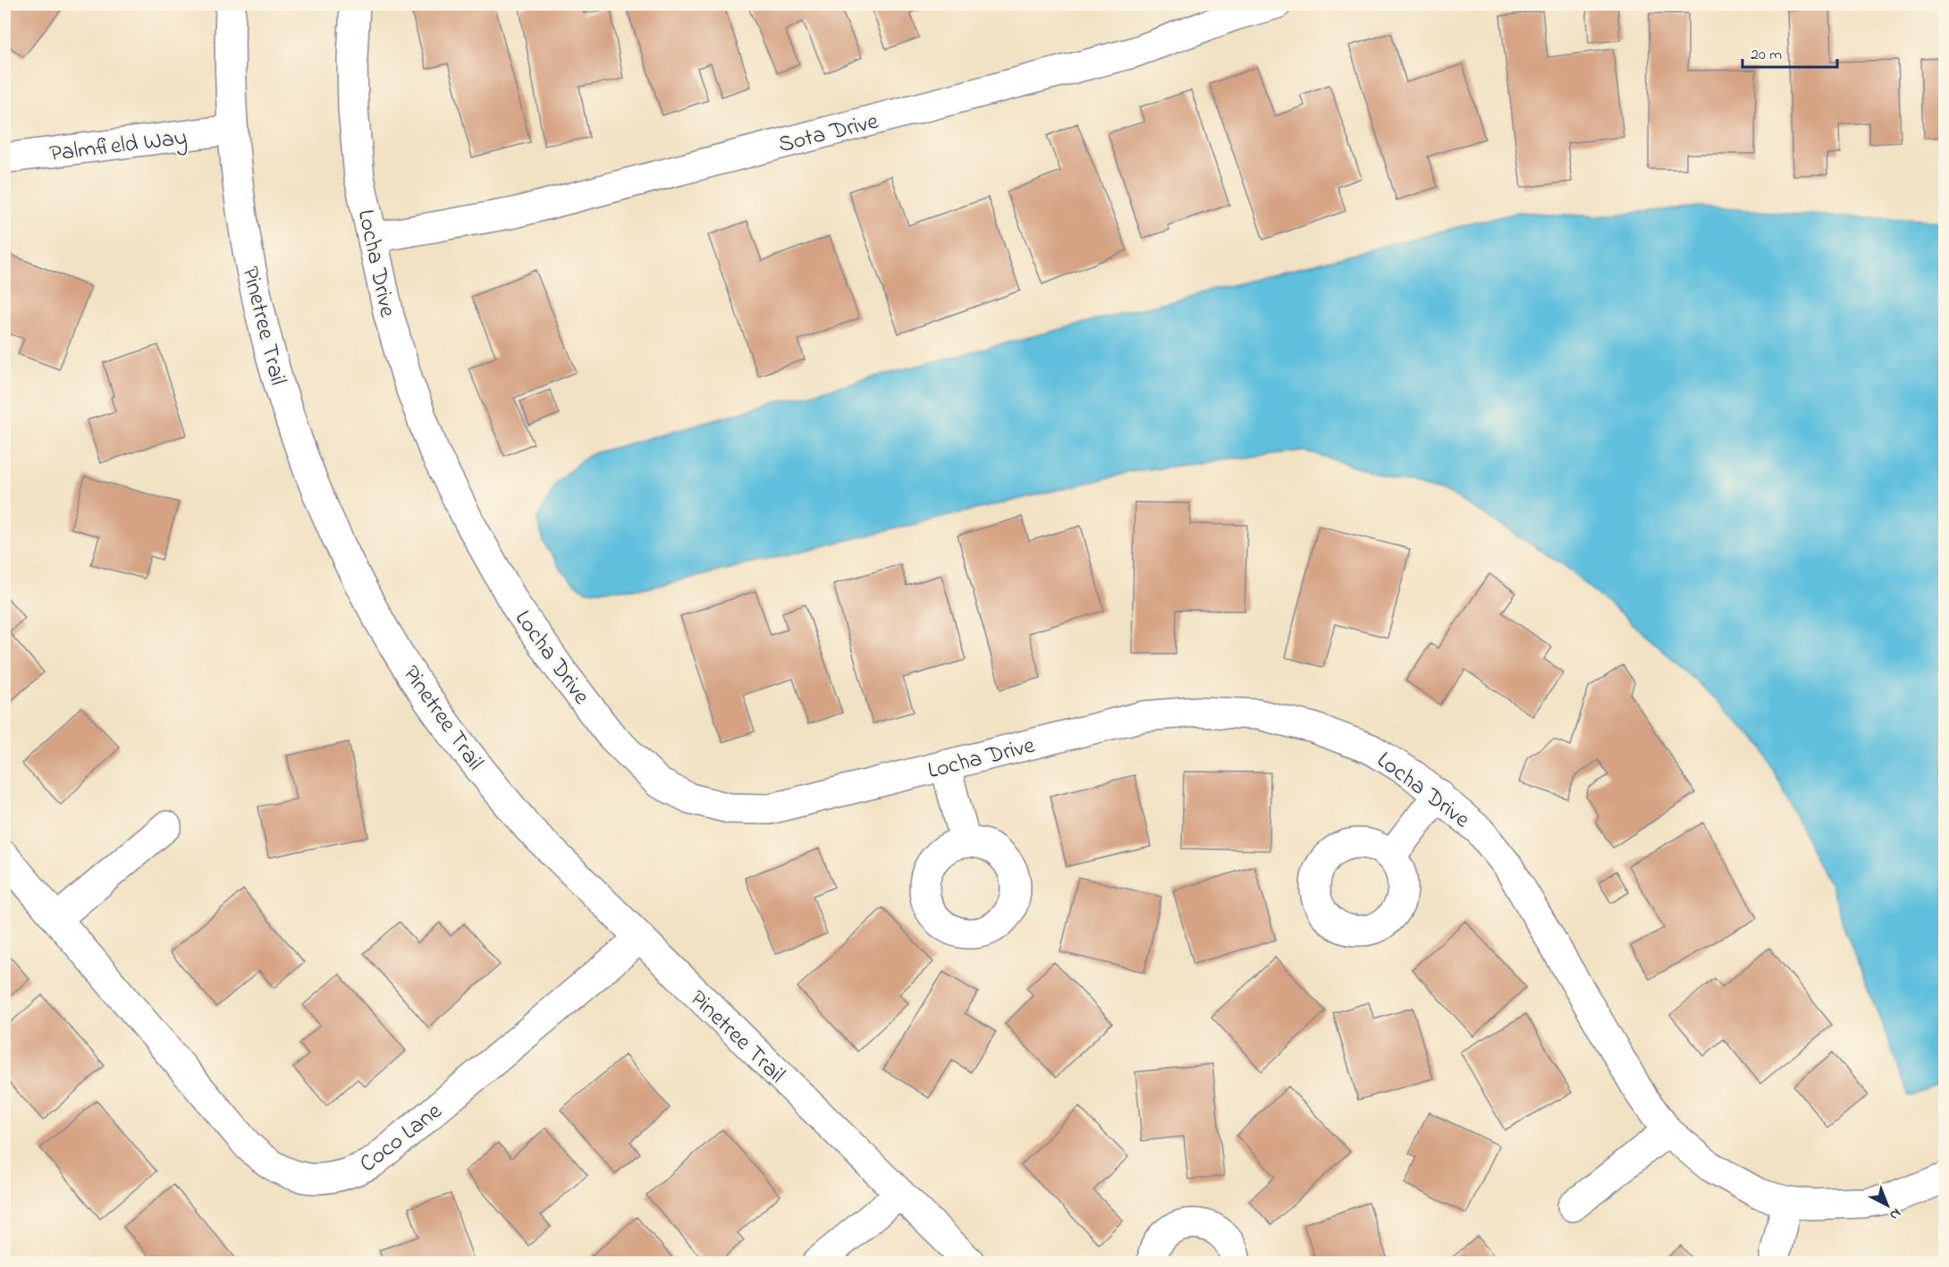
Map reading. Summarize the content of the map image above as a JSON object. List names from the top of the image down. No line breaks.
{"streets":{"street":["Sota Drive","Palmfield Way","Locha Drive","Pinetree Trail","Coco Lane"]},"crossings":[["Sota Drive","Locha Drive"],["Palmfield Way","Pinetree Trail"],["Pinetree Trail","Coco Lane"]],"scale_bar":"20 m","north":"bottom right"}
